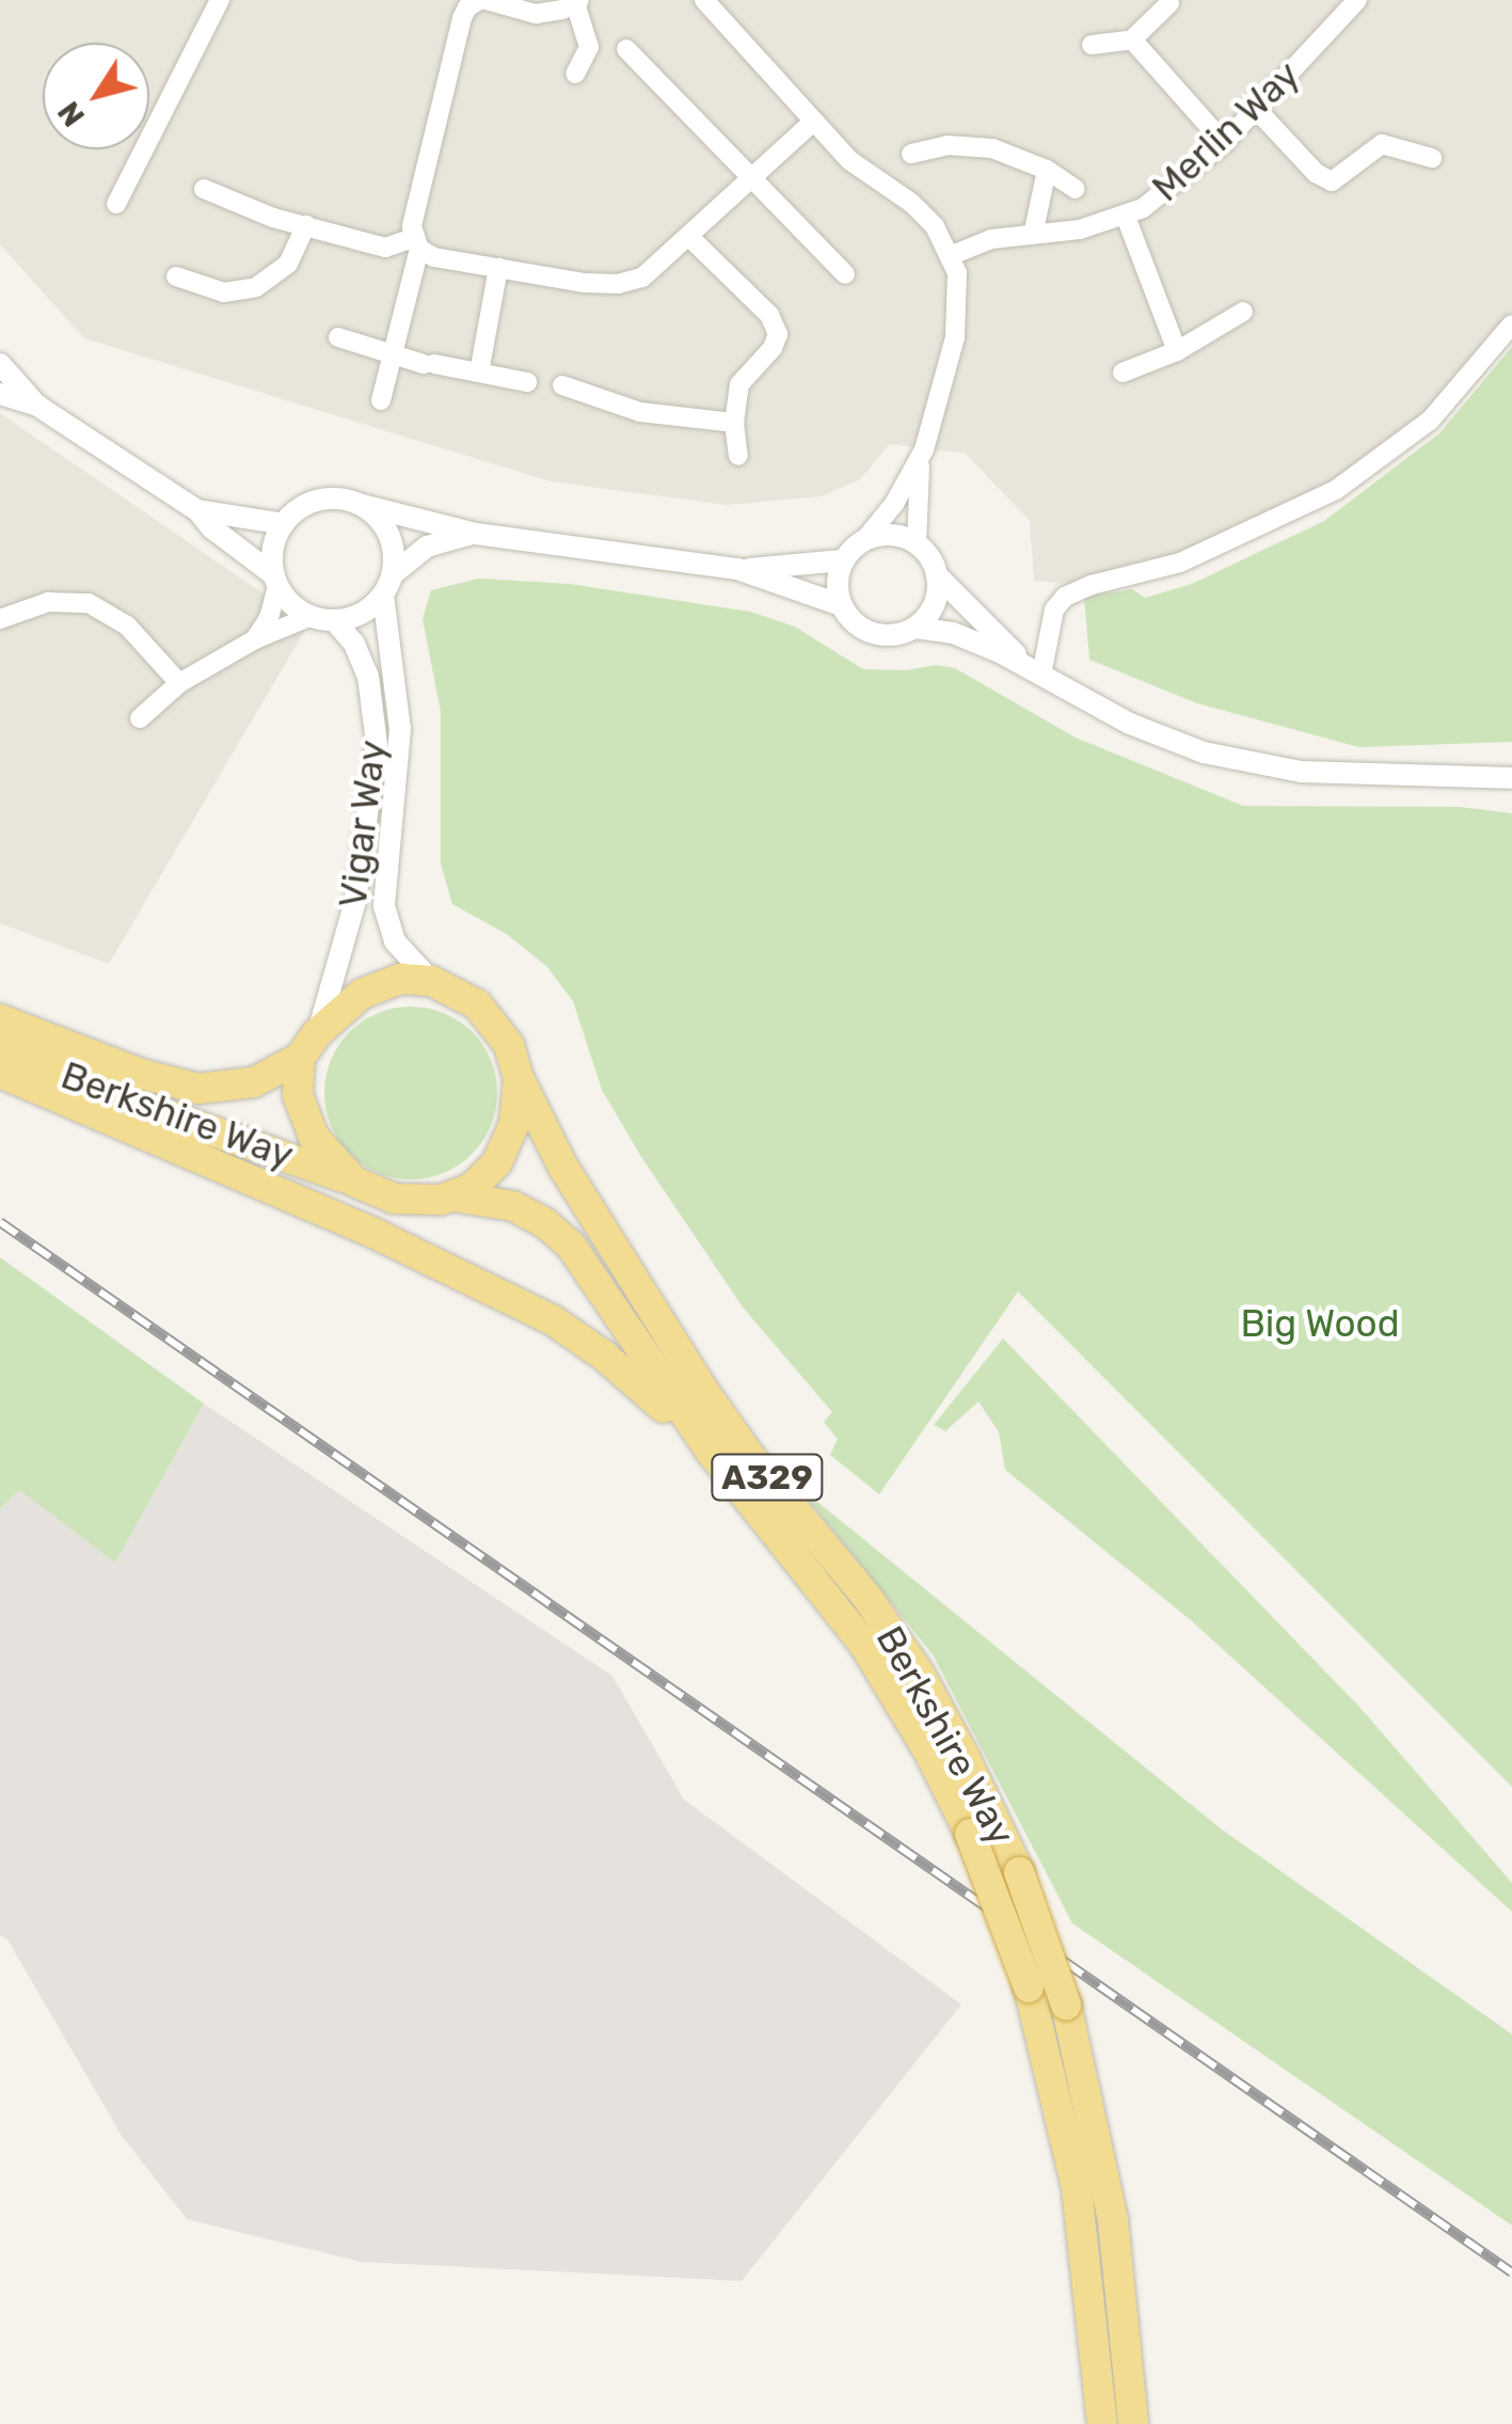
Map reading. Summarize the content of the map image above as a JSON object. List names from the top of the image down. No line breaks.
{"streets":{"highway":["Berkshire Way","A329"],"street":["Merlin Way","Vigar Way"]},"crossings":[["Vigar Way","Berkshire Way"],["Vigar Way","A329"],["Berkshire Way","A329"]],"parks":["Big Wood"],"north":"bottom left"}
